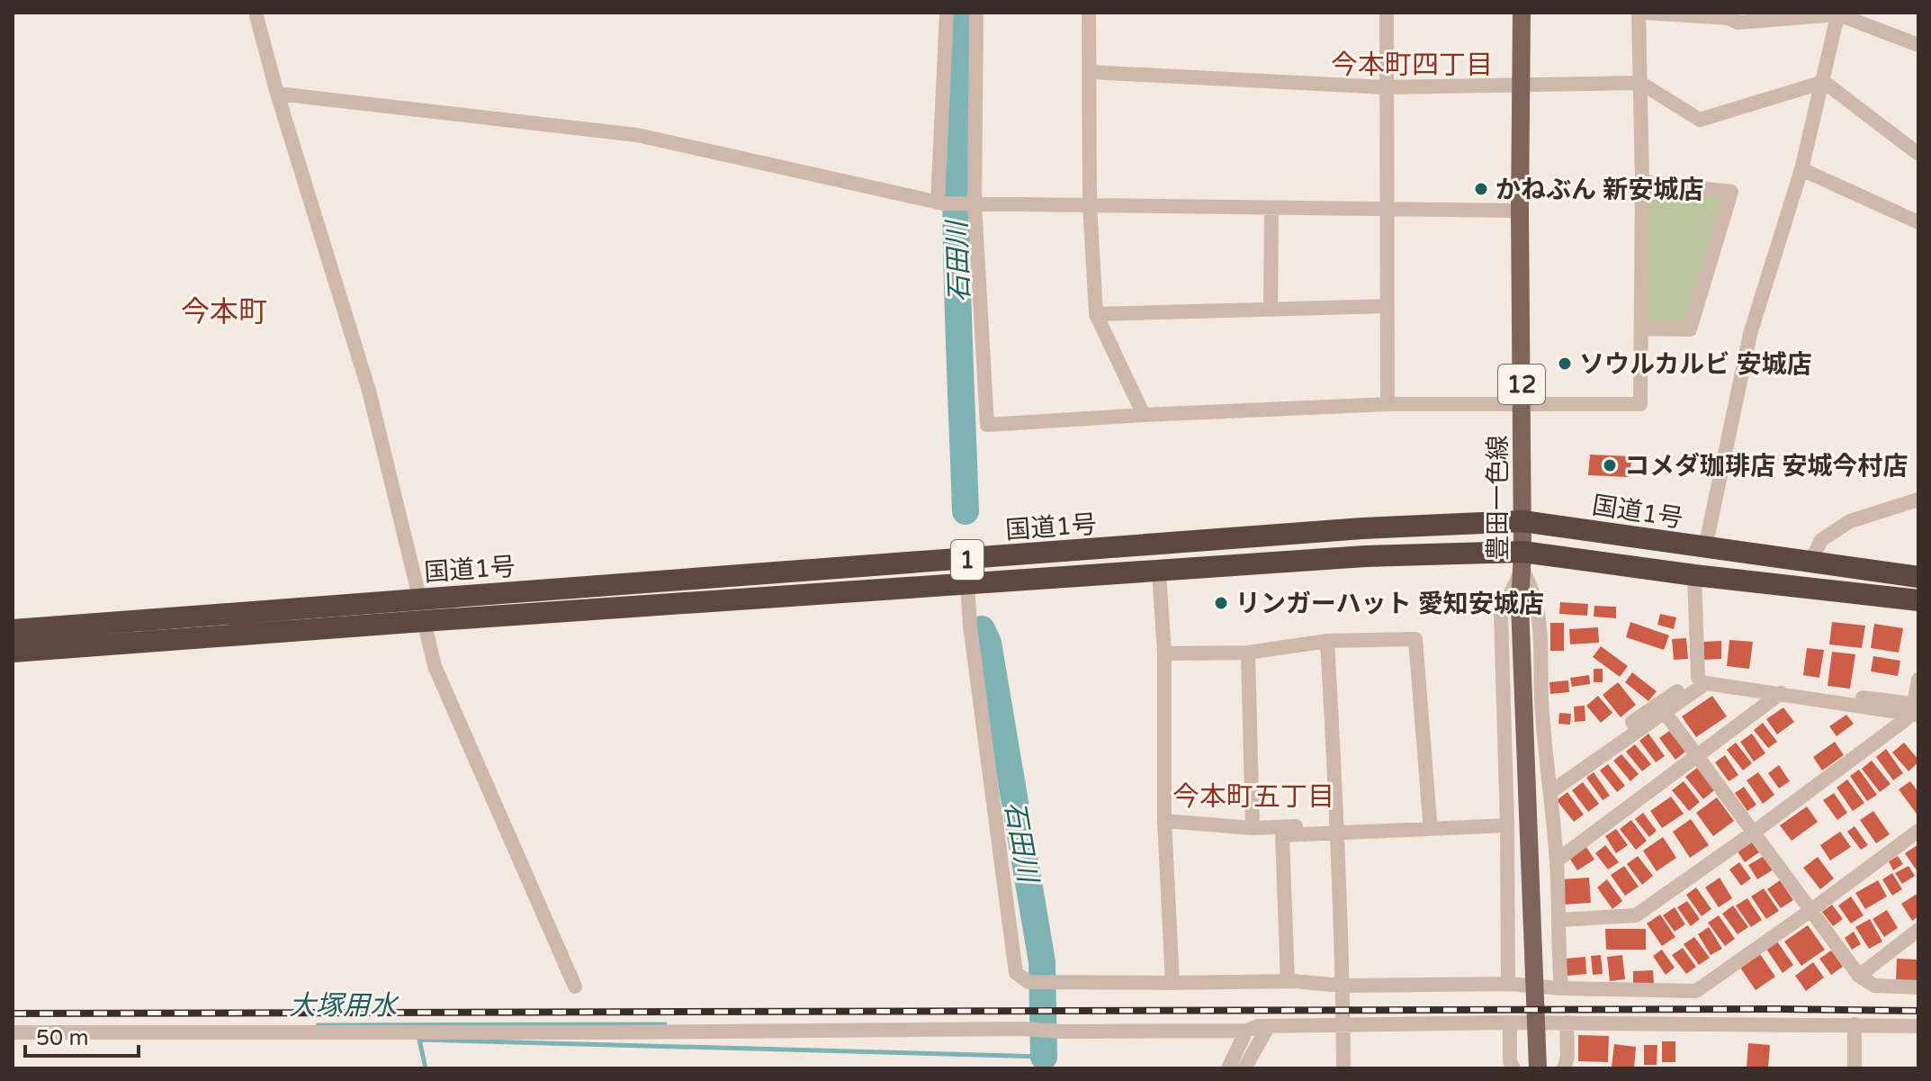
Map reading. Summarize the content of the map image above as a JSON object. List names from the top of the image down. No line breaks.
{"streets":{"highway":["国道1号","1"],"main road":["12","豊田一色線"]},"crossings":[["豊田一色線","国道1号"]],"districts":["今本町四丁目","今本町","今本町五丁目"],"water":["石田川","大塚用水"],"places":["かねぶん 新安城店","ソウルカルビ 安城店","コメダ珈琲店 安城今村店","リンガーハット 愛知安城店"],"scale_bar":"50 m"}
